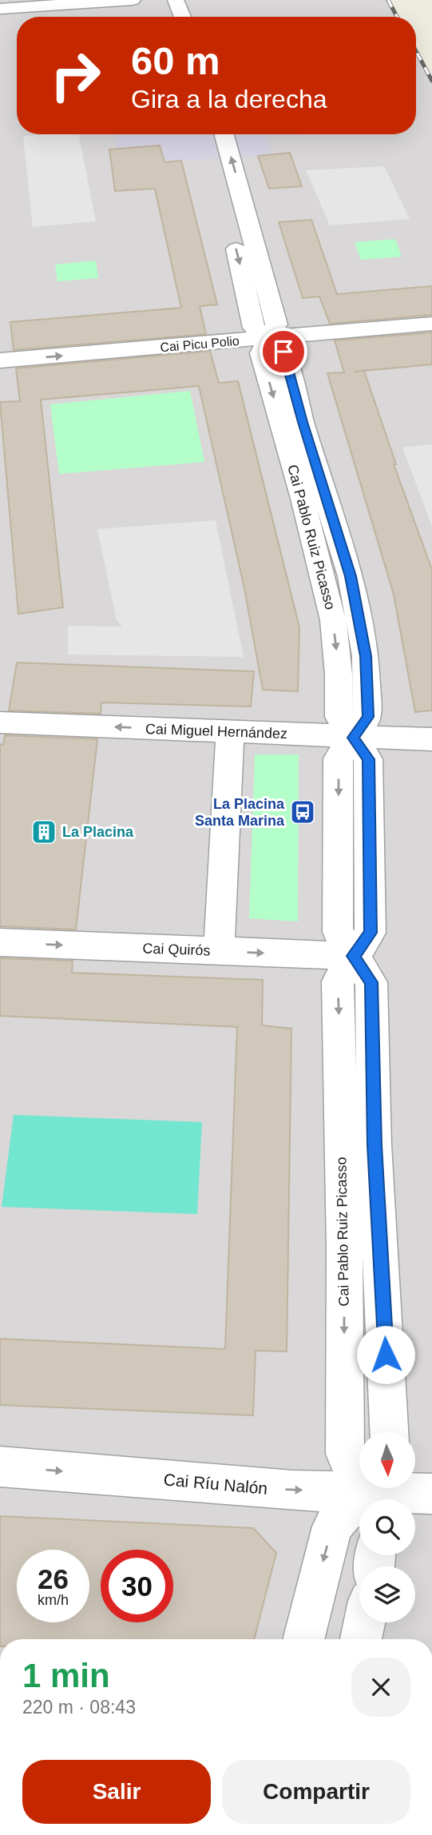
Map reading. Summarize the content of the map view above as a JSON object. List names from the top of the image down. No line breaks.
{"streets":{"street":["Cai Picu Polio","Cai Pablo Ruiz Picasso","Cai Miguel Hernández","Cai Quirós","Cai Ríu Nalón"]},"crossings":[["Cai Picu Polio","Cai Pablo Ruiz Picasso"],["Cai Pablo Ruiz Picasso","Cai Miguel Hernández"],["Cai Pablo Ruiz Picasso","Cai Quirós"],["Cai Pablo Ruiz Picasso","Cai Ríu Nalón"]],"one_way":["Cai Picu Polio","Cai Miguel Hernández","Cai Quirós","Cai Ríu Nalón"],"places":{"bus stop":["La Placina Santa Marina"],"building":["La Placina"]},"north":"bottom","page":{"turn":["60 m","Gira a la derecha"],"speed":"26 km/h","limit":"30","heading":["1 min","220 m · 08:43"],"buttons":["Salir","Compartir"]}}
